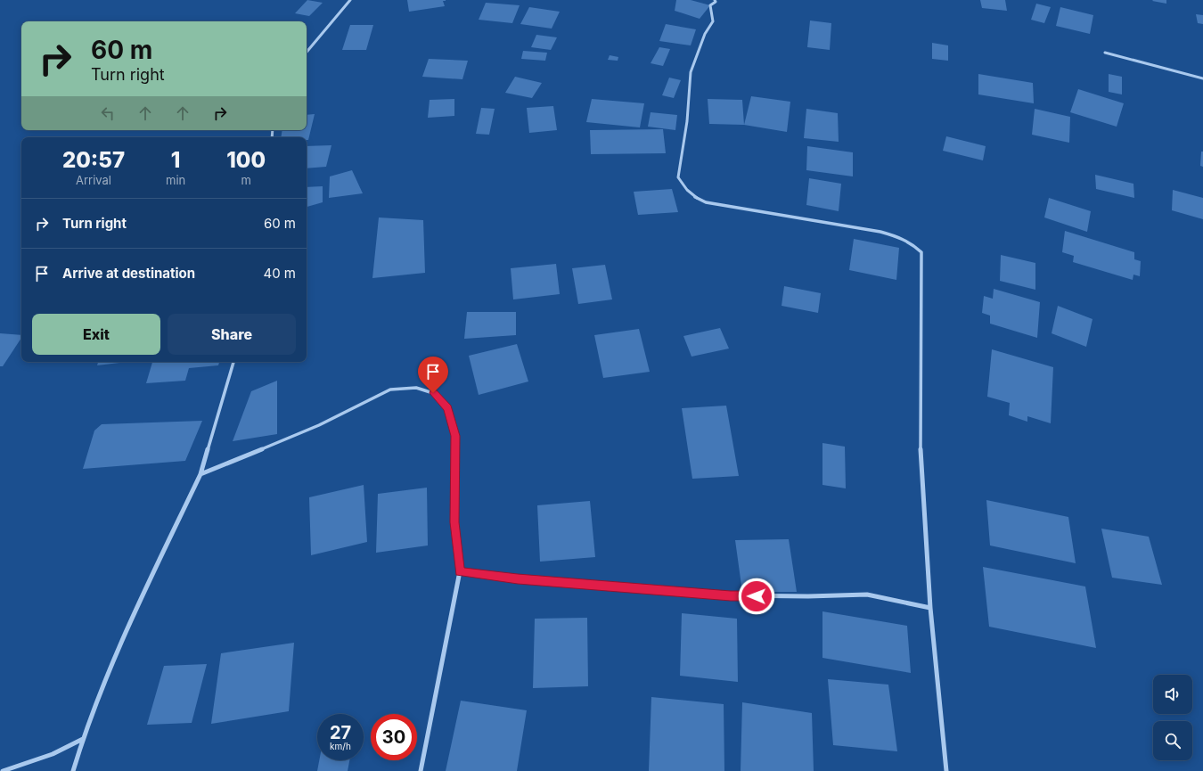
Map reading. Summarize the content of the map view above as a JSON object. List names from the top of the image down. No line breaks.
{"page":{"turn":["60 m","Turn right"],"eta":["20:57","Arrival","1","min","100","m"],"list":[{"name":"Turn right","value":"60 m"},{"name":"Arrive at destination","value":"40 m"}],"buttons":["Exit","Share"],"speed":"27 km/h","limit":"30"}}
